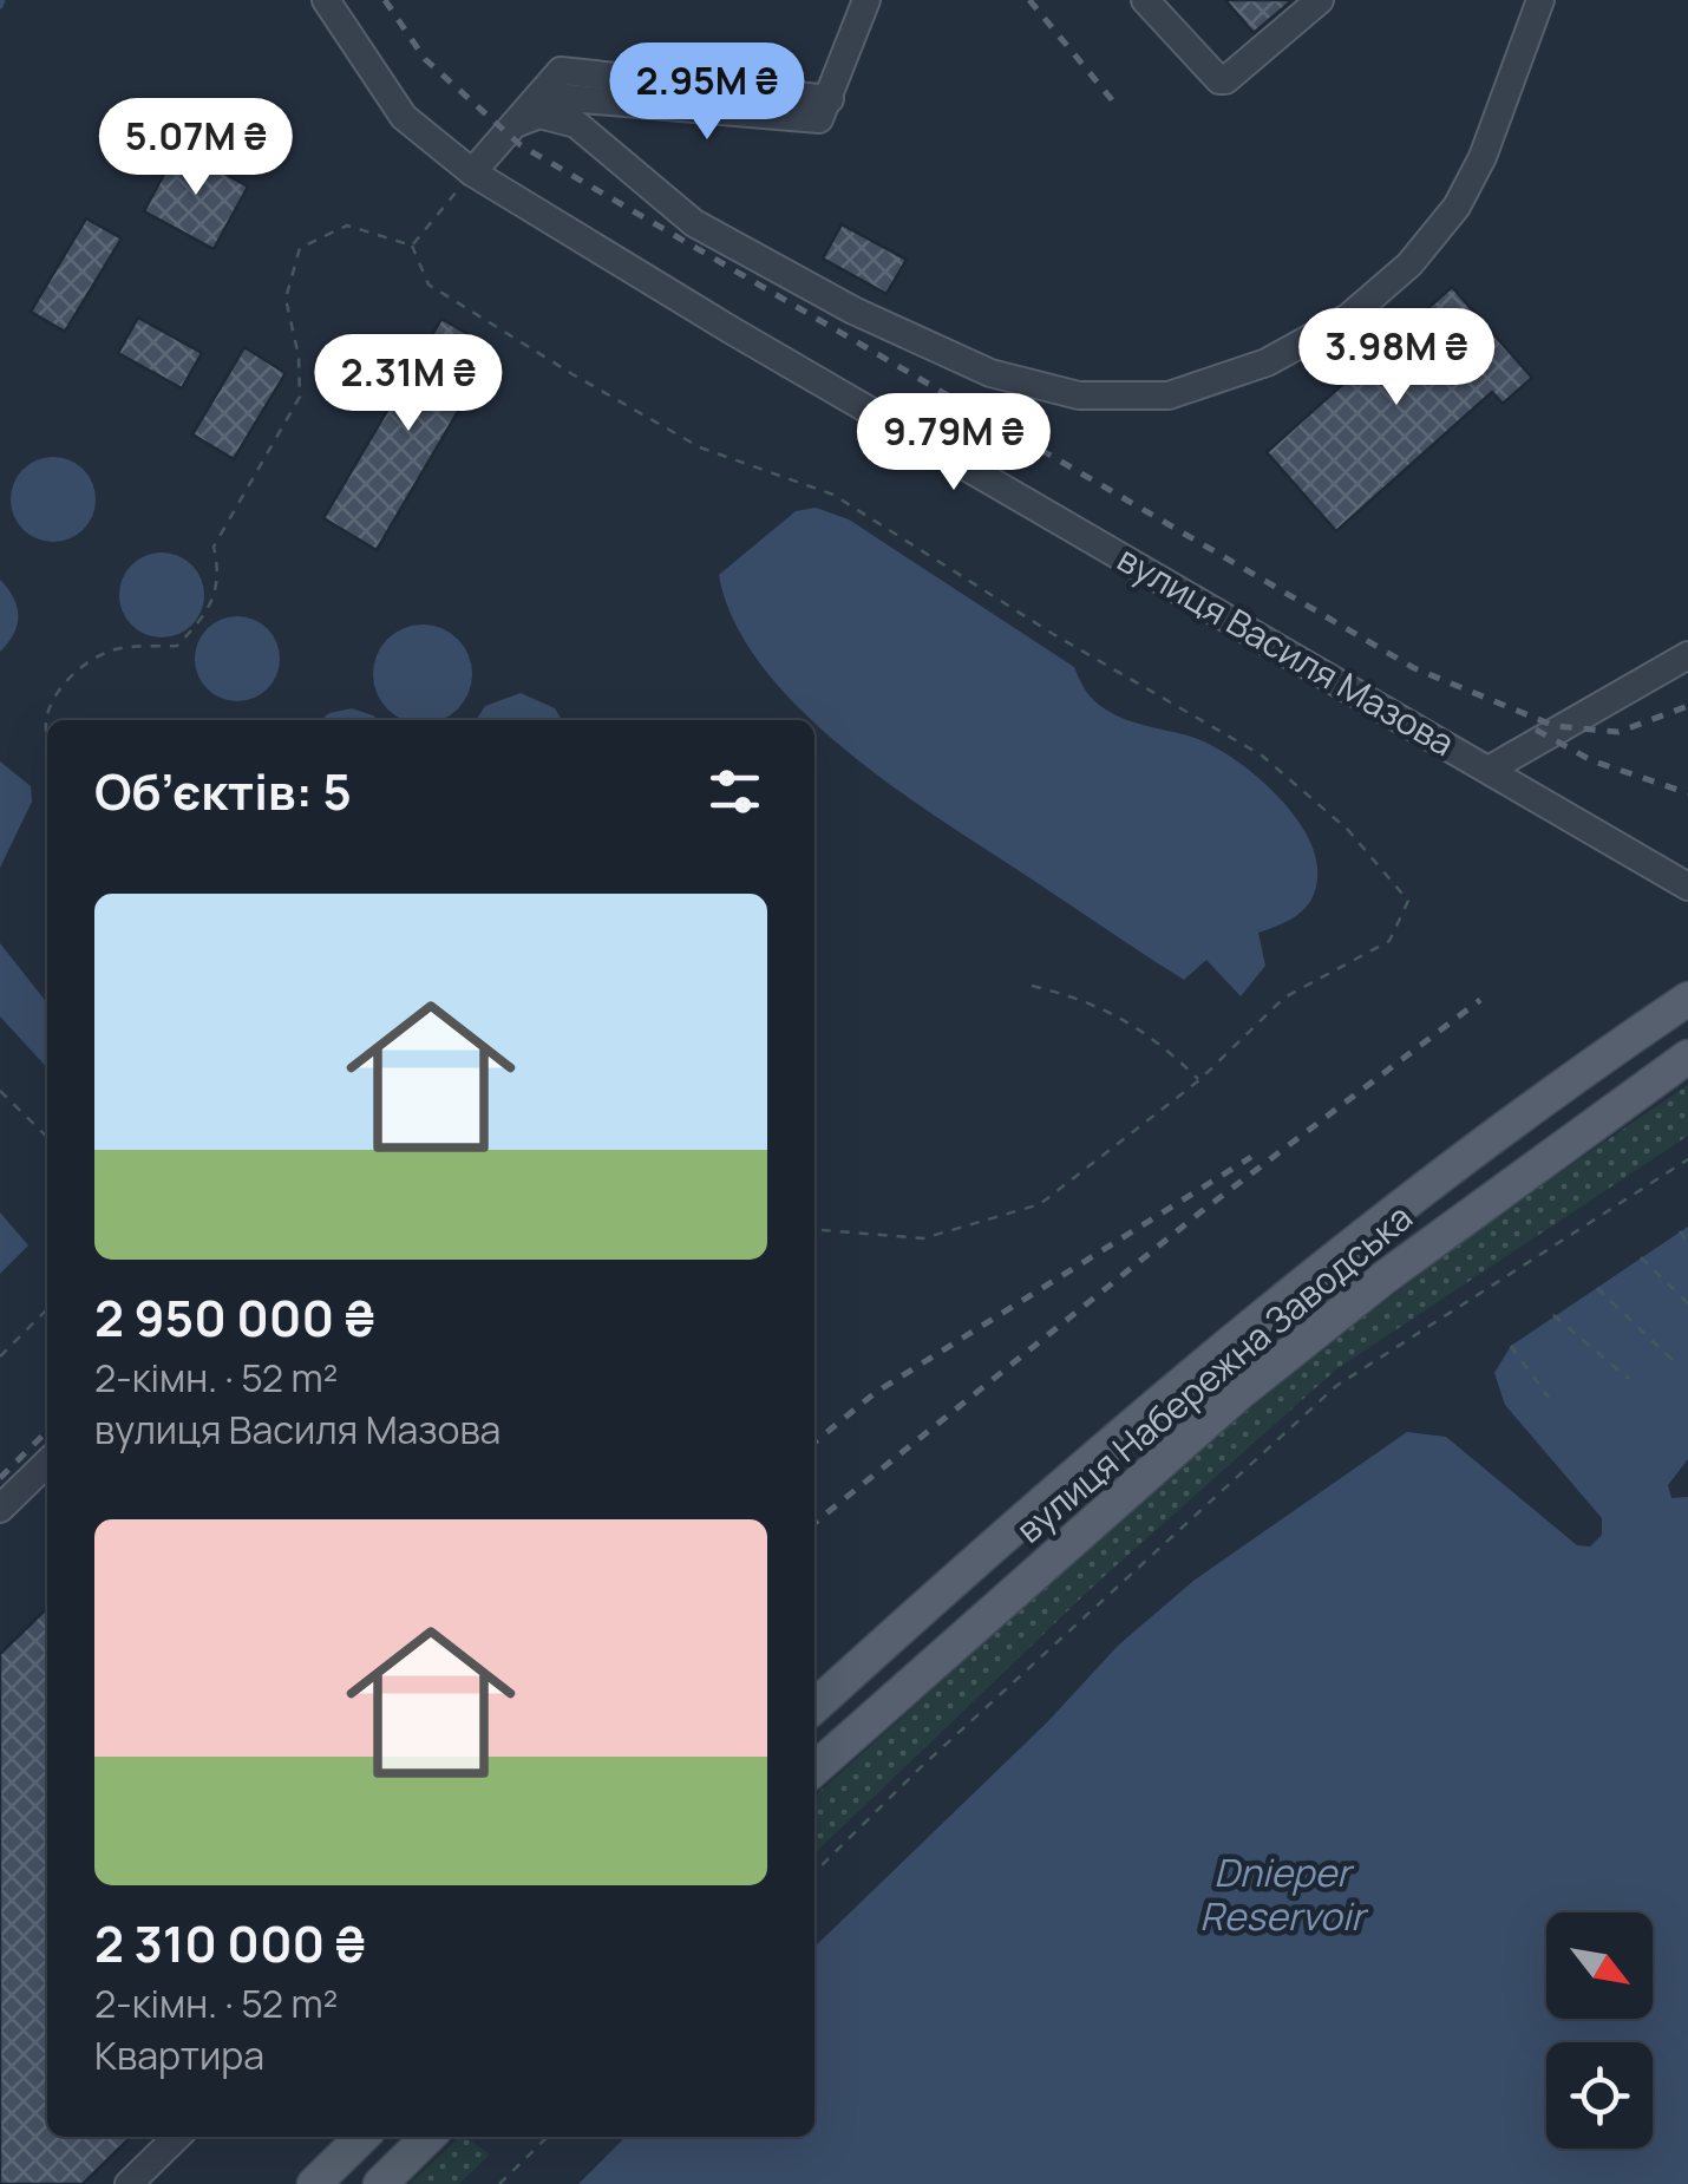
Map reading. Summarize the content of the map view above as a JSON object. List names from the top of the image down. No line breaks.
{"streets":{"main road":["вулиця Набережна Заводська"],"street":["вулиця Василя Мазова"]},"water":["Dnieper Reservoir"],"north":"bottom right","page":{"price":["2.95M ₴","5.07M ₴","3.98M ₴","2.31M ₴","9.79M ₴"],"heading":"Об’єктів: 5","list":[{"name":"2 950 000 ₴","note":"2-кімн. · 52 m² · вулиця Василя Мазова"},{"name":"2 310 000 ₴","note":"2-кімн. · 52 m² · Квартира"}]}}
